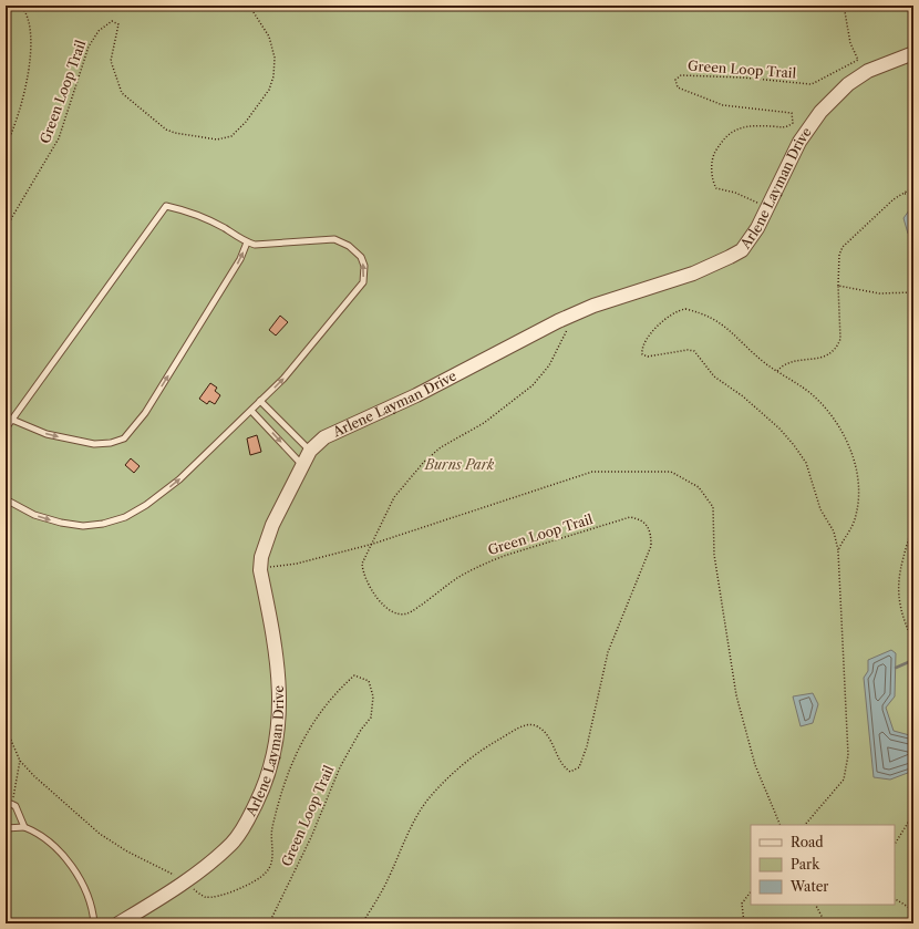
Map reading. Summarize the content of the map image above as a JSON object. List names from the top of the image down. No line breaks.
{"streets":{"street":["Arlene Layman Drive"],"path":["Green Loop Trail"]},"crossings":[["Green Loop Trail","Arlene Layman Drive"]],"parks":["Burns Park"],"legend":["Road","Park","Water"]}
